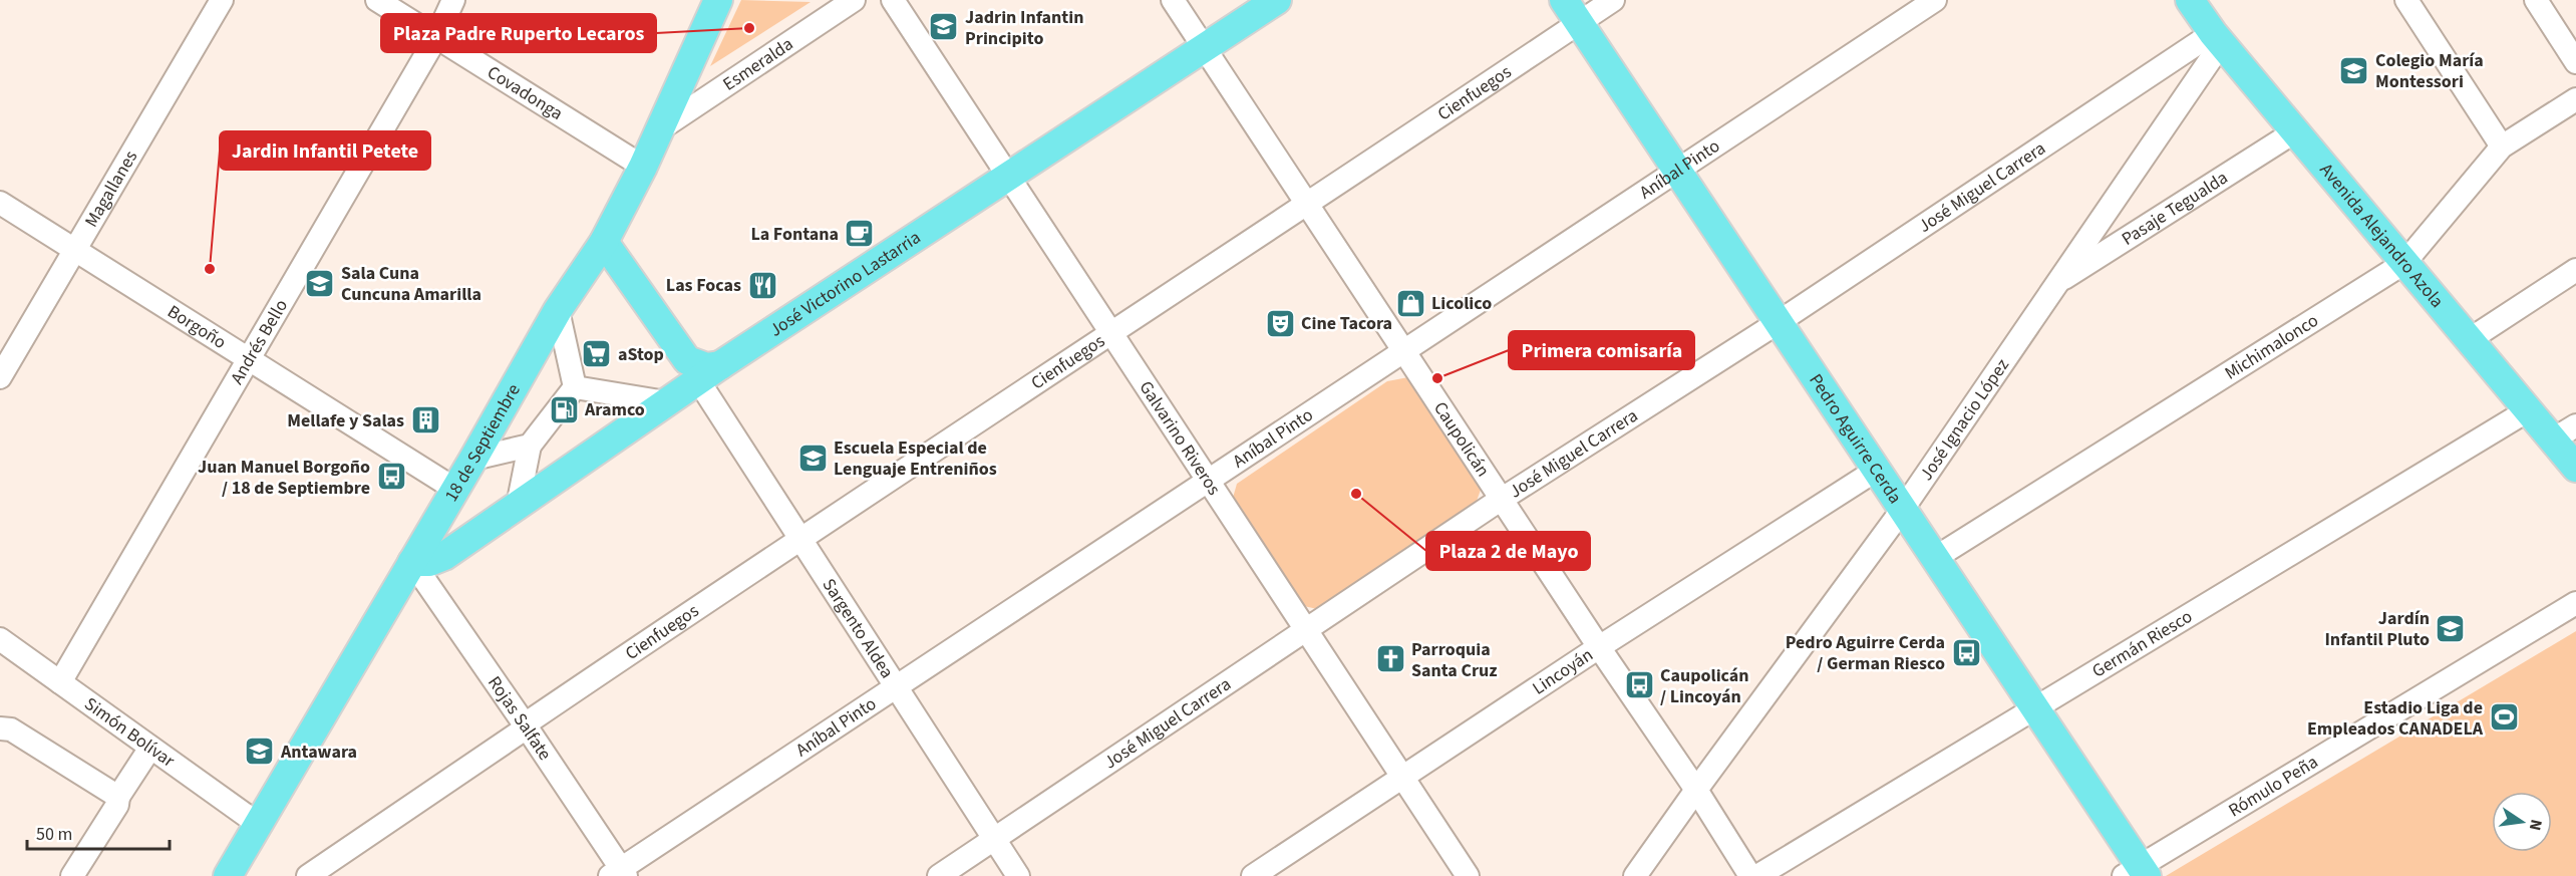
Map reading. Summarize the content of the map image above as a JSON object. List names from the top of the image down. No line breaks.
{"streets":{"main road":["Avenida Alejandro Azola","José Victorino Lastarria","Pedro Aguirre Cerda","18 de Septiembre"],"street":["Esmeralda","Cienfuegos","Covadonga","Aníbal Pinto","José Miguel Carrera","Magallanes","Pasaje Tegualda","Borgoño","Andrés Bello","Michimalonco","José Ignacio López","Galvarino Riveros","Caupolicán","Sargento Aldea","Germán Riesco","Lincoyán","Rojas Salfate","Simón Bolívar","Rómulo Peña"]},"crossings":[["Esmeralda","18 de Septiembre"],["Cienfuegos","Galvarino Riveros"],["Cienfuegos","Pedro Aguirre Cerda"],["Cienfuegos","Caupolicán"],["Cienfuegos","Sargento Aldea"],["Cienfuegos","Rojas Salfate"],["Covadonga","Andrés Bello"],["Covadonga","18 de Septiembre"],["Aníbal Pinto","Galvarino Riveros"],["Aníbal Pinto","Pedro Aguirre Cerda"],["Aníbal Pinto","Caupolicán"],["Aníbal Pinto","Sargento Aldea"],["Aníbal Pinto","Rojas Salfate"],["José Miguel Carrera","Avenida Alejandro Azola"],["José Miguel Carrera","José Ignacio López"],["José Miguel Carrera","Galvarino Riveros"],["José Miguel Carrera","Pedro Aguirre Cerda"],["José Miguel Carrera","Caupolicán"],["José Miguel Carrera","Sargento Aldea"],["Magallanes","Borgoño"],["Pasaje Tegualda","Avenida Alejandro Azola"],["Pasaje Tegualda","José Ignacio López"],["Avenida Alejandro Azola","Michimalonco"],["Avenida Alejandro Azola","José Ignacio López"],["Avenida Alejandro Azola","Germán Riesco"],["José Victorino Lastarria","Galvarino Riveros"],["José Victorino Lastarria","Caupolicán"],["José Victorino Lastarria","18 de Septiembre"],["José Victorino Lastarria","Sargento Aldea"],["José Victorino Lastarria","Rojas Salfate"],["Borgoño","Andrés Bello"],["Borgoño","18 de Septiembre"],["Andrés Bello","Simón Bolívar"],["Michimalonco","Pedro Aguirre Cerda"],["José Ignacio López","Pedro Aguirre Cerda"],["José Ignacio López","Caupolicán"],["Galvarino Riveros","Lincoyán"],["Pedro Aguirre Cerda","Germán Riesco"],["Pedro Aguirre Cerda","Lincoyán"],["Pedro Aguirre Cerda","Rómulo Peña"],["Caupolicán","Lincoyán"],["18 de Septiembre","Rojas Salfate"],["18 de Septiembre","Simón Bolívar"]],"places":{"school or university":["Jadrin Infantin Principito","Colegio María Montessori","Sala Cuna Cuncuna Amarilla","Escuela Especial de Lenguaje Entreniños","Jardín Infantil Pluto","Antawara"],"other":["Plaza Padre Ruperto Lecaros","Jardin Infantil Petete","Primera comisaría","Plaza 2 de Mayo"],"cafe":["La Fontana"],"restaurant":["Las Focas"],"shop":["Licolico"],"theatre":["Cine Tacora"],"supermarket":["aStop"],"fuel station":["Aramco"],"building":["Mellafe y Salas"],"bus stop":["Juan Manuel Borgoño / 18 de Septiembre","Pedro Aguirre Cerda / German Riesco","Caupolicán / Lincoyán"],"church":["Parroquia Santa Cruz"],"sports":["Estadio Liga de Empleados CANADELA"]},"scale_bar":"50 m","north":"right"}
